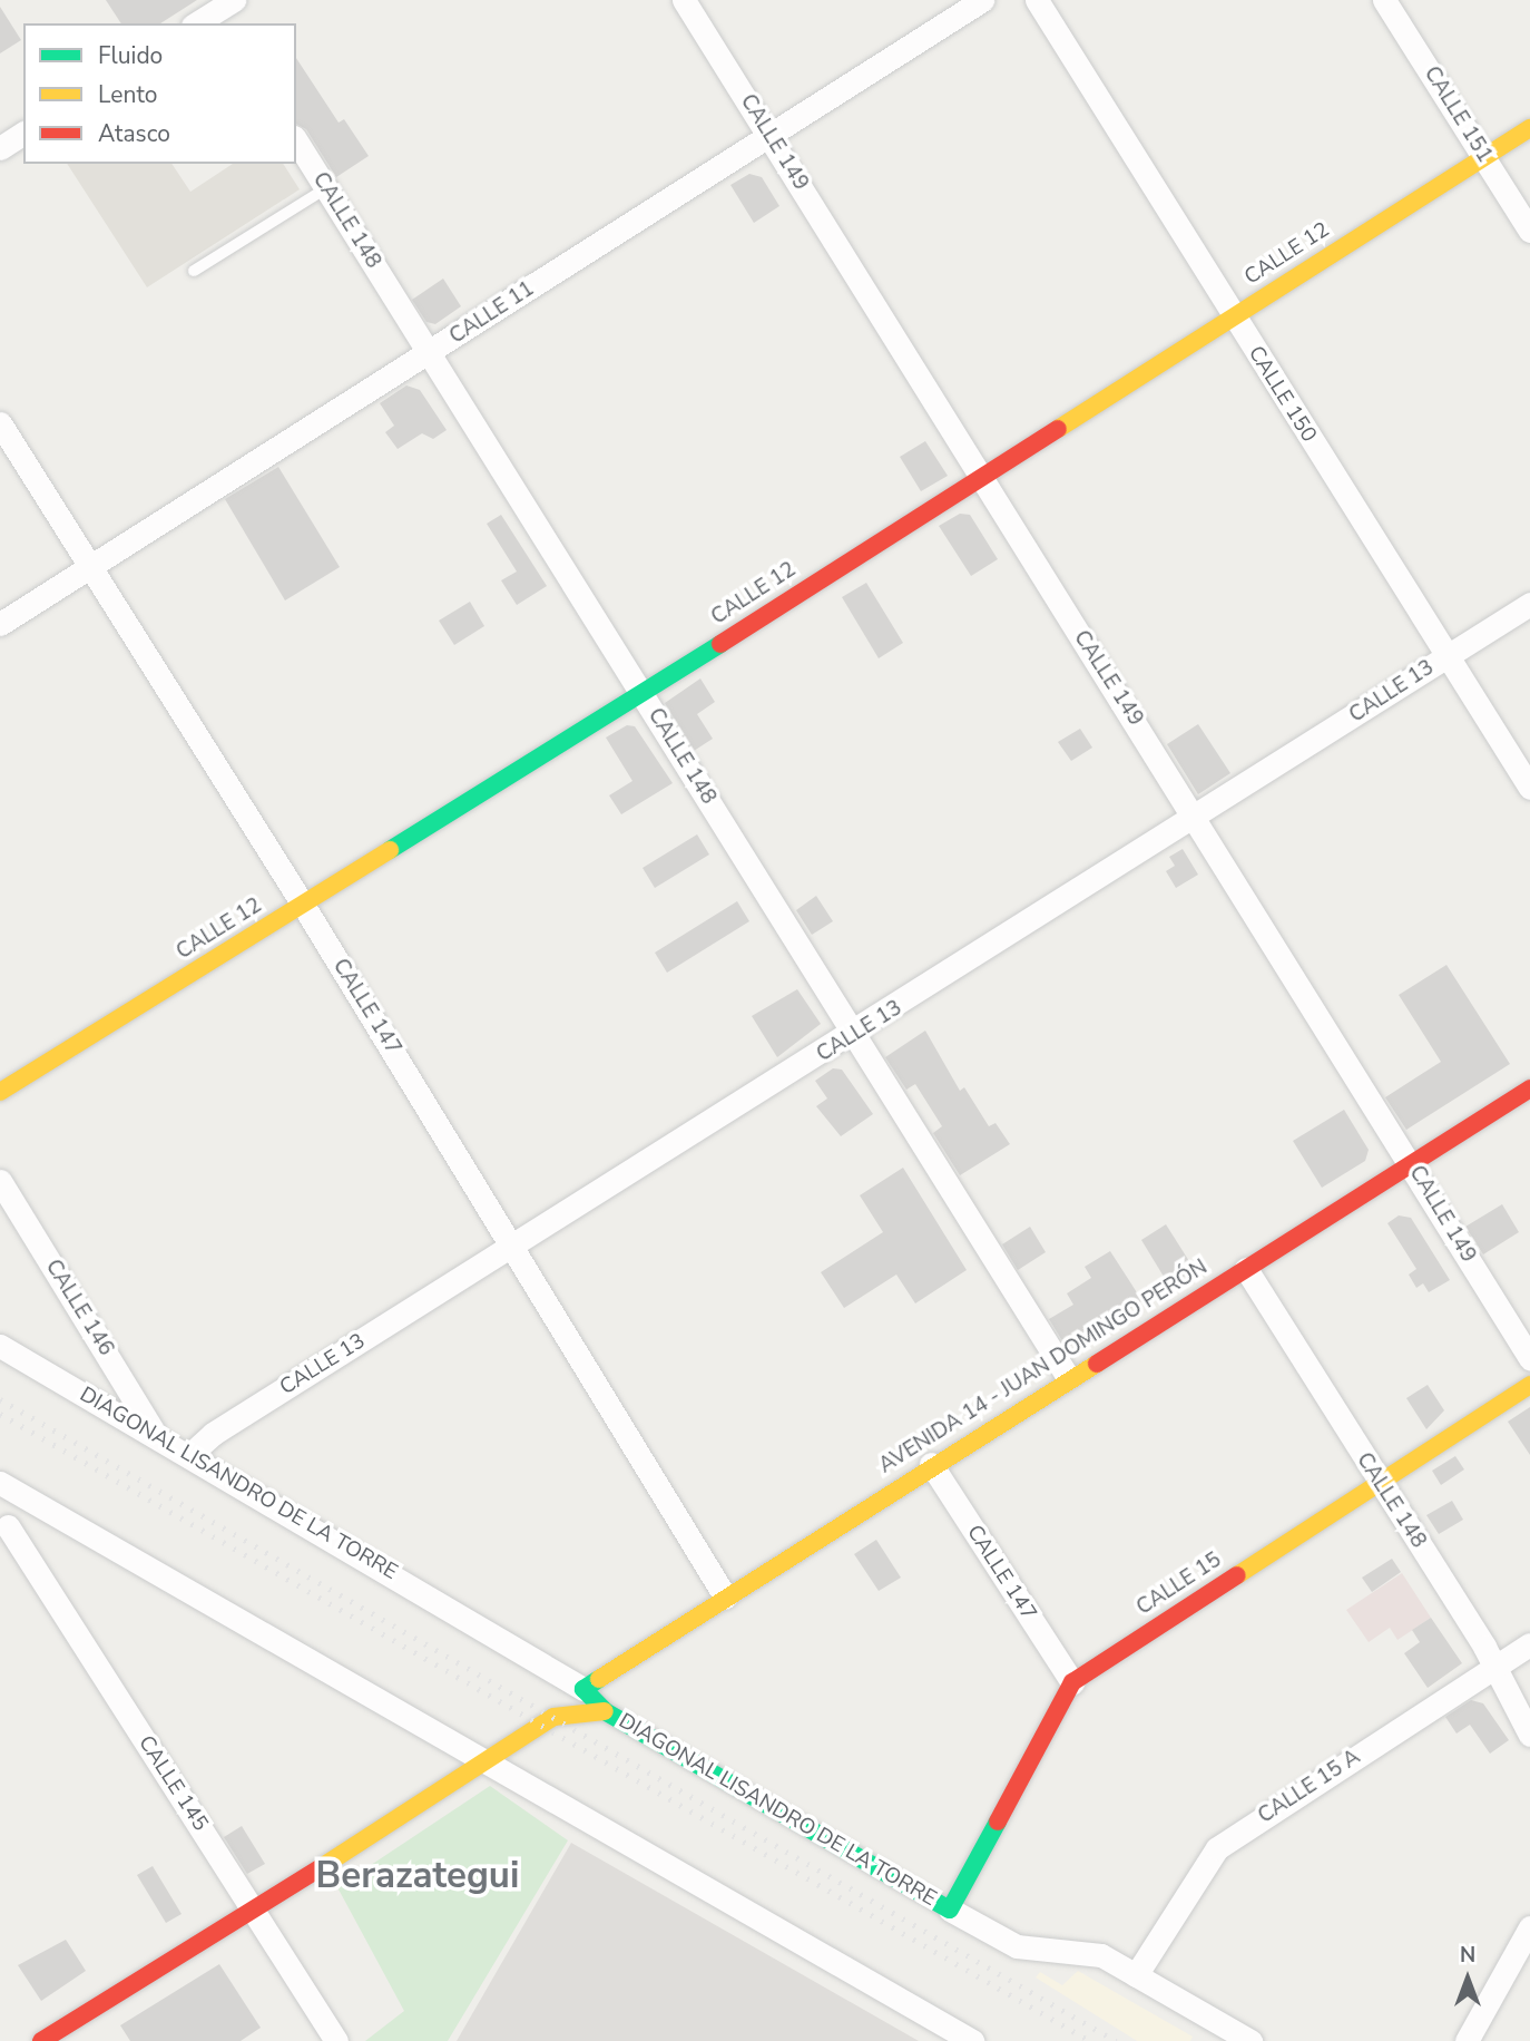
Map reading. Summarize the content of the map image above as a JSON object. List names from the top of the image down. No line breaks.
{"streets":{"main road":["CALLE 12","AVENIDA 14 - JUAN DOMINGO PERÓN","DIAGONAL LISANDRO DE LA TORRE","CALLE 15"],"street":["CALLE 151","CALLE 149","CALLE 148","CALLE 11","CALLE 150","CALLE 13","CALLE 147","CALLE 146","CALLE 145","CALLE 15 A"]},"crossings":[["CALLE 151","CALLE 12"],["CALLE 149","CALLE 12"],["CALLE 149","CALLE 11"],["CALLE 149","CALLE 13"],["CALLE 149","AVENIDA 14 - JUAN DOMINGO PERÓN"],["CALLE 148","CALLE 12"],["CALLE 148","CALLE 11"],["CALLE 148","CALLE 13"],["CALLE 148","AVENIDA 14 - JUAN DOMINGO PERÓN"],["CALLE 148","CALLE 15"],["CALLE 148","CALLE 15 A"],["CALLE 12","CALLE 150"],["CALLE 12","CALLE 147"],["CALLE 11","CALLE 147"],["CALLE 150","CALLE 13"],["CALLE 13","CALLE 147"],["CALLE 13","DIAGONAL LISANDRO DE LA TORRE"],["CALLE 147","AVENIDA 14 - JUAN DOMINGO PERÓN"],["CALLE 147","CALLE 15"],["CALLE 146","DIAGONAL LISANDRO DE LA TORRE"],["AVENIDA 14 - JUAN DOMINGO PERÓN","DIAGONAL LISANDRO DE LA TORRE"],["DIAGONAL LISANDRO DE LA TORRE","CALLE 15"],["DIAGONAL LISANDRO DE LA TORRE","CALLE 15 A"]],"districts":["Berazategui"],"legend":["Fluido","Lento","Atasco"],"north":"top"}
